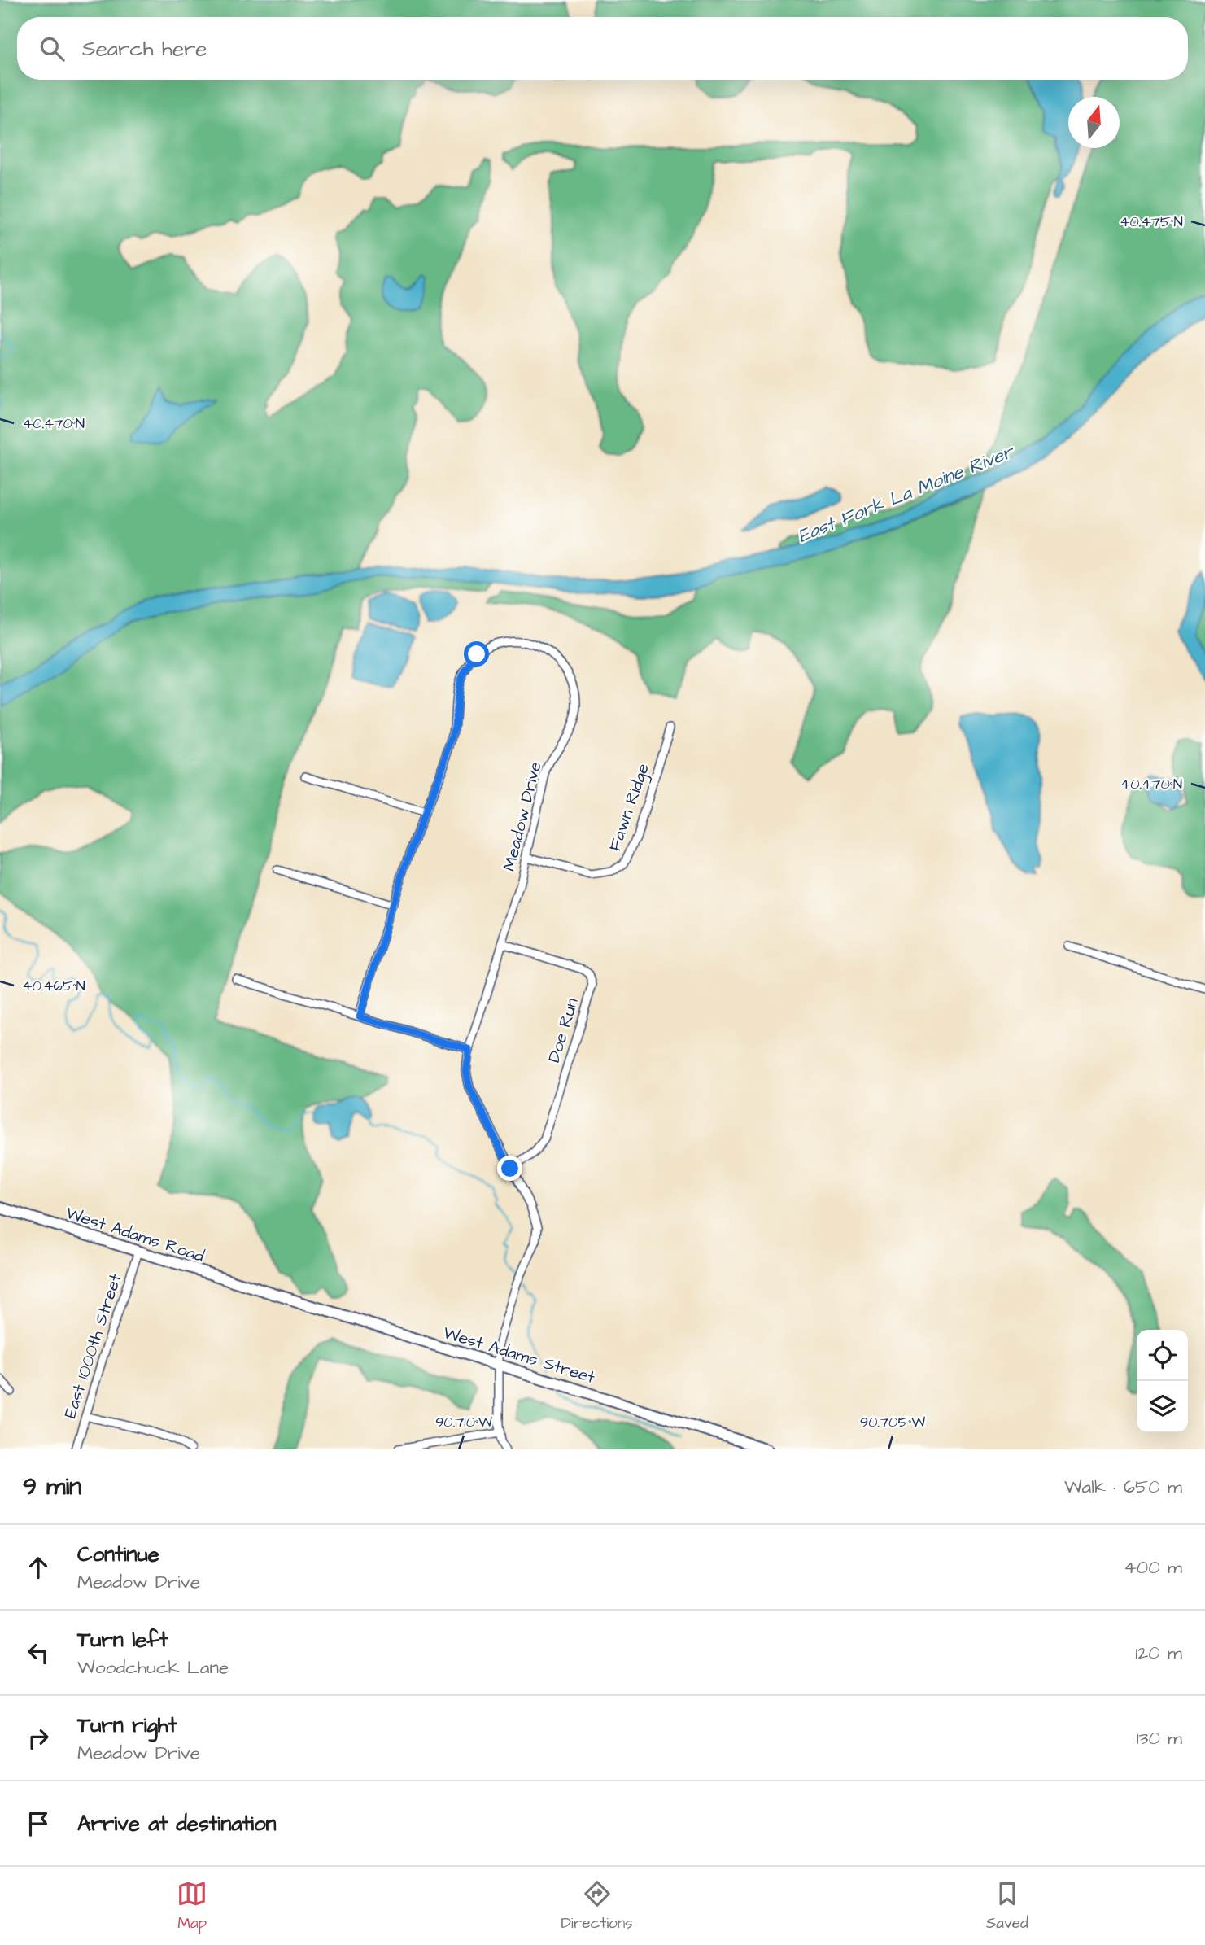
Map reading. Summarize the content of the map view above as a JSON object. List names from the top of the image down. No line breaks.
{"streets":{"street":["Fawn Ridge","Meadow Drive","Doe Run","West Adams Road","East 1000th Street","West Adams Street"]},"crossings":[["Fawn Ridge","Meadow Drive"],["Meadow Drive","Doe Run"],["Meadow Drive","West Adams Street"],["West Adams Road","East 1000th Street"],["West Adams Road","West Adams Street"]],"water":["East Fork La Moine River"],"north":"top","page":{"search":"Search here","heading":["9 min","Walk · 650 m"],"list":[["Continue","Meadow Drive","400 m"],["Turn left","Woodchuck Lane","120 m"],["Turn right","Meadow Drive","130 m"],"Arrive at destination"],"nav":["Map","Directions","Saved"]},"coordinates":["40.475°N","40.470°N","40.465°N","90.710°W","90.705°W"]}
